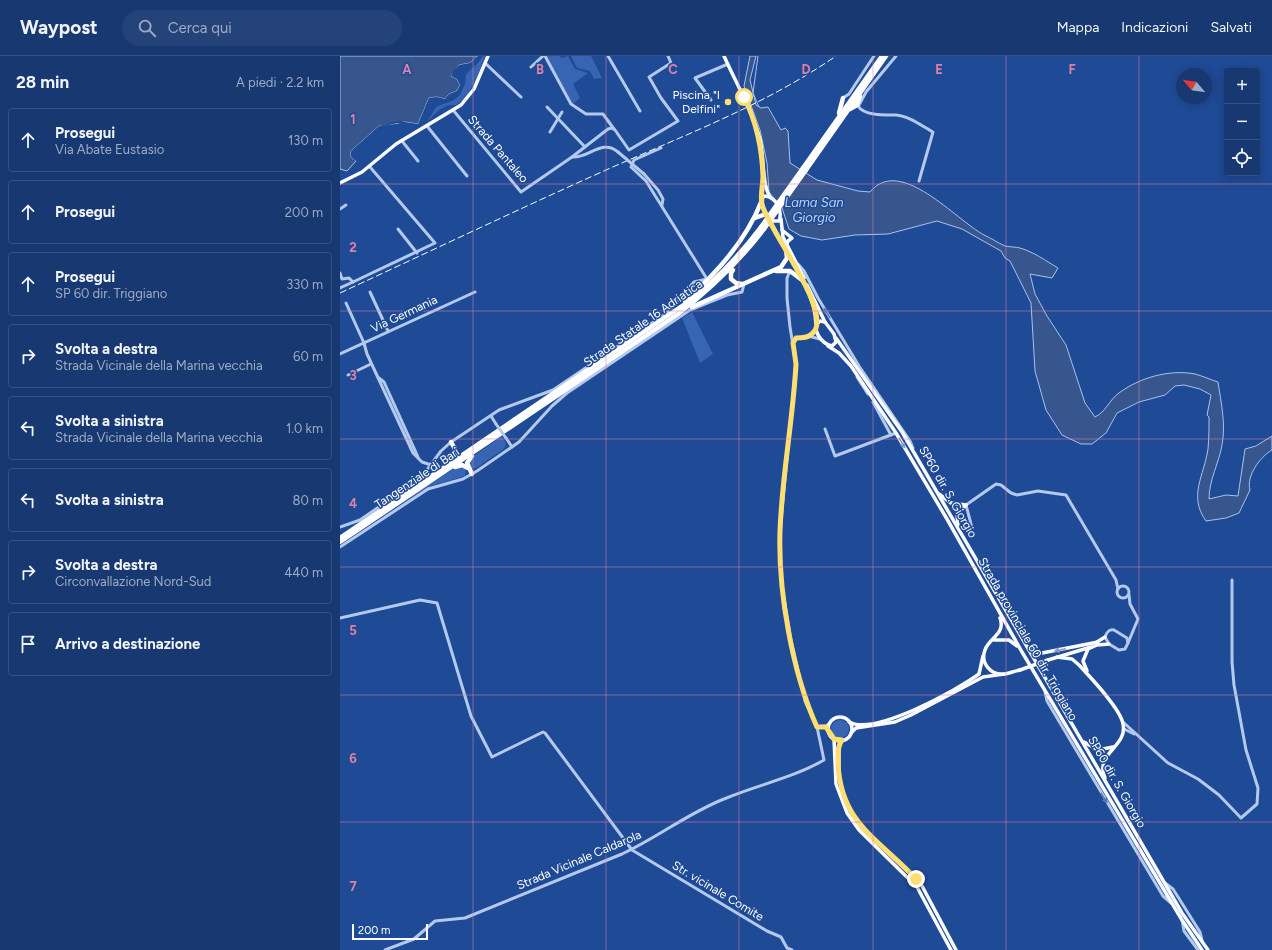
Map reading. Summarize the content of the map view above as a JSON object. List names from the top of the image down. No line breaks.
{"streets":{"highway":["Strada Statale 16 Adriatica","Tangenziale di Bari"],"main road":["SP60 dir. S. Giorgio","Strada provinciale 60 dir. Triggiano"],"street":["Strada Pantaleo","Via Germania","Strada Vicinale Caldarola","Str. vicinale Comite"]},"crossings":[["Strada Statale 16 Adriatica","Tangenziale di Bari"],["Strada Vicinale Caldarola","Str. vicinale Comite"]],"one_way":["Strada provinciale 60 dir. Triggiano"],"water":["Lama San Giorgio"],"places":["Piscina \"I Delfini\""],"scale_bar":"200 m","north":"top left","page":{"header":"Waypost","search":"Cerca qui","nav":["Mappa","Indicazioni","Salvati"],"heading":["28 min","A piedi · 2.2 km"],"map_buttons":["+","−"],"list":[["Prosegui","Via Abate Eustasio","130 m"],["Prosegui","200 m"],["Prosegui","SP 60 dir. Triggiano","330 m"],["Svolta a destra","Strada Vicinale della Marina vecchia","60 m"],["Svolta a sinistra","Strada Vicinale della Marina vecchia","1.0 km"],["Svolta a sinistra","80 m"],["Svolta a destra","Circonvallazione Nord-Sud","440 m"],"Arrivo a destinazione"],"scale":"200 m"},"grid":{"columns":["A","B","C","D","E","F"],"rows":["1","2","3","4","5","6","7"]}}
